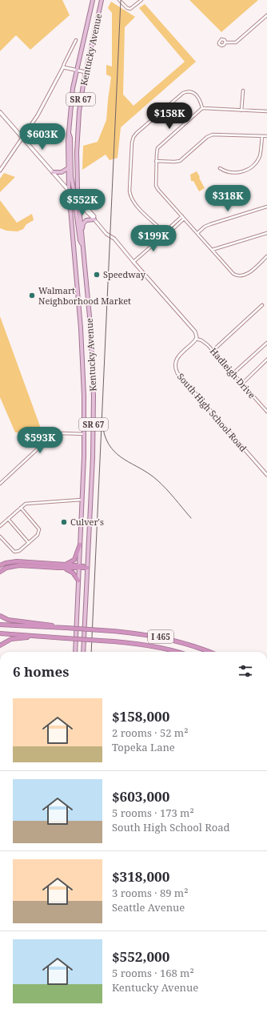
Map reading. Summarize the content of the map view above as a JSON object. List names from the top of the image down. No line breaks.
{"streets":{"highway":["SR 67","I 465"],"main road":["Kentucky Avenue"],"street":["Hadleigh Drive","South High School Road"]},"crossings":[["Kentucky Avenue","SR 67"],["Hadleigh Drive","South High School Road"]],"places":["Speedway","Walmart Neighborhood Market","Culver's"],"page":{"price":["$158K","$603K","$318K","$552K","$199K","$593K"],"heading":"6 homes","list":[{"name":"$158,000","note":"2 rooms · 52 m² · Topeka Lane"},{"name":"$603,000","note":"5 rooms · 173 m² · South High School Road"},{"name":"$318,000","note":"3 rooms · 89 m² · Seattle Avenue"},{"name":"$552,000","note":"5 rooms · 168 m² · Kentucky Avenue"}]}}
